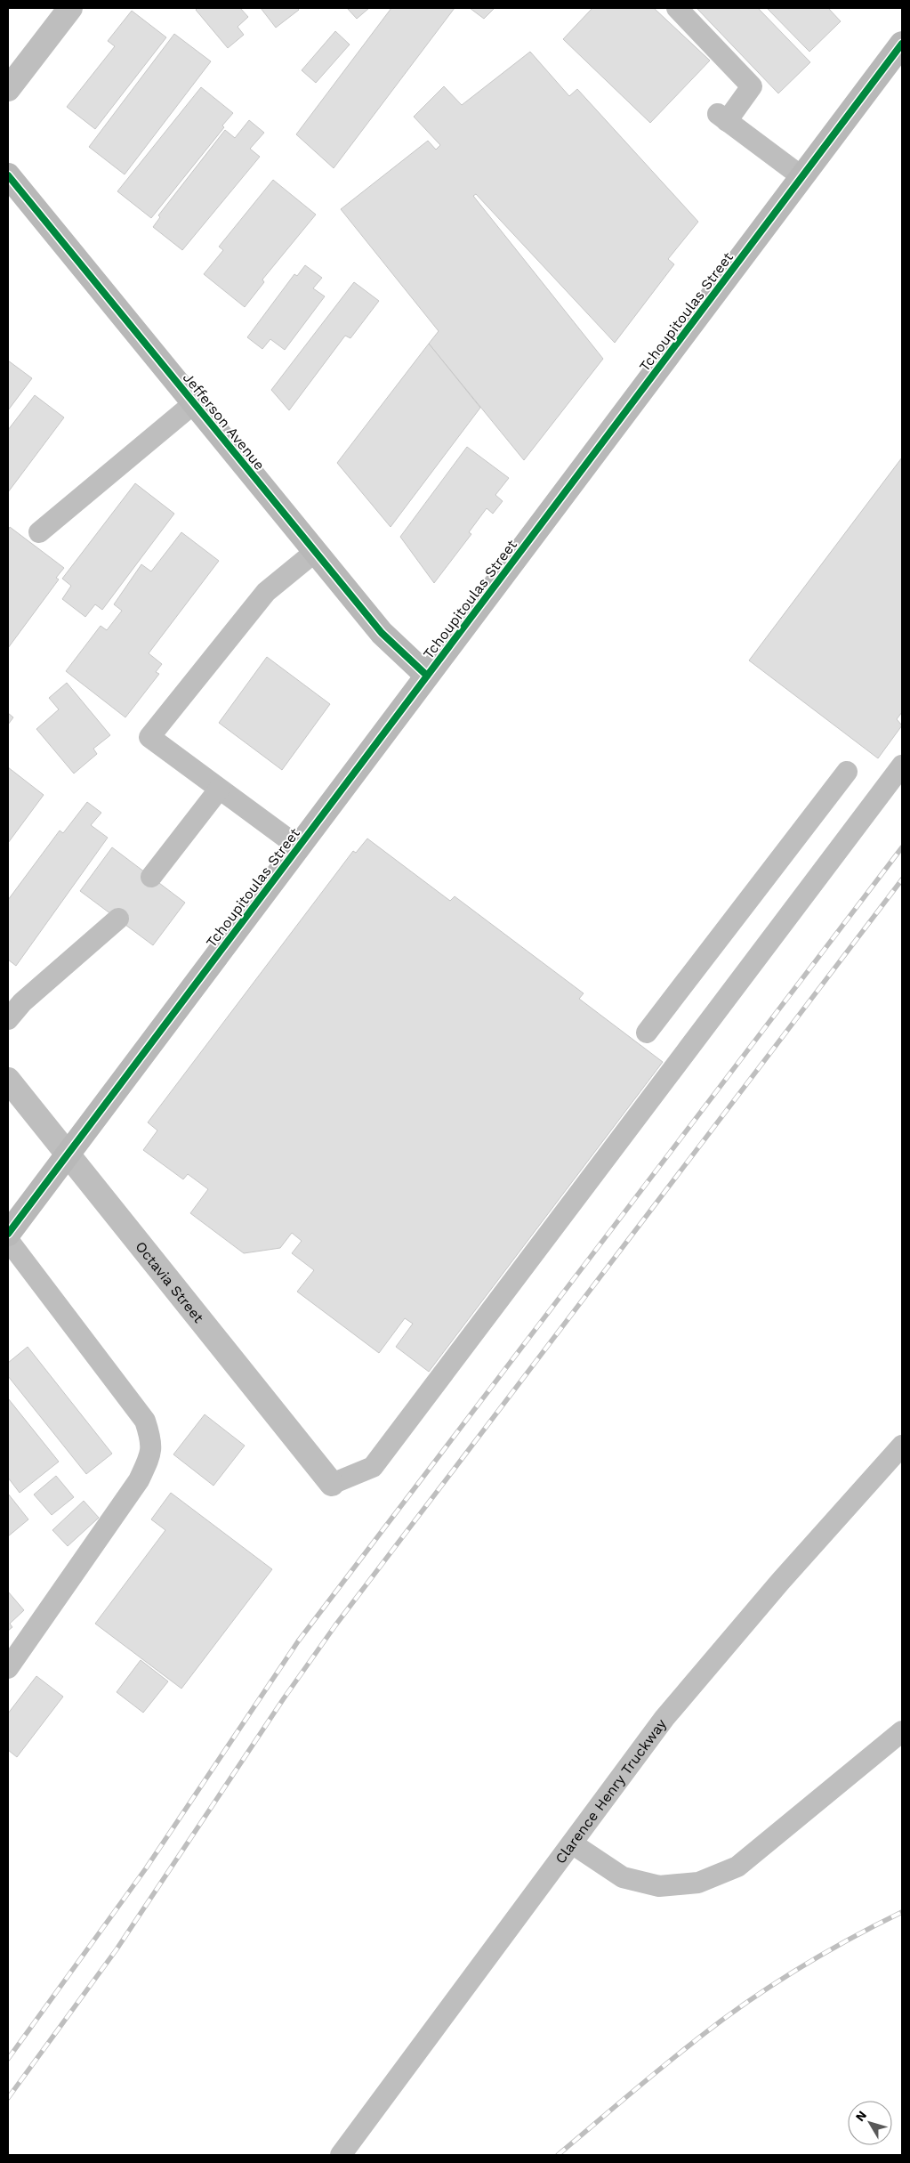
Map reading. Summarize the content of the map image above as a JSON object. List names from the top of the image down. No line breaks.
{"streets":{"street":["Tchoupitoulas Street","Jefferson Avenue","Octavia Street"],"lane":["Clarence Henry Truckway"]},"crossings":[["Tchoupitoulas Street","Jefferson Avenue"],["Tchoupitoulas Street","Octavia Street"]],"north":"top left"}
